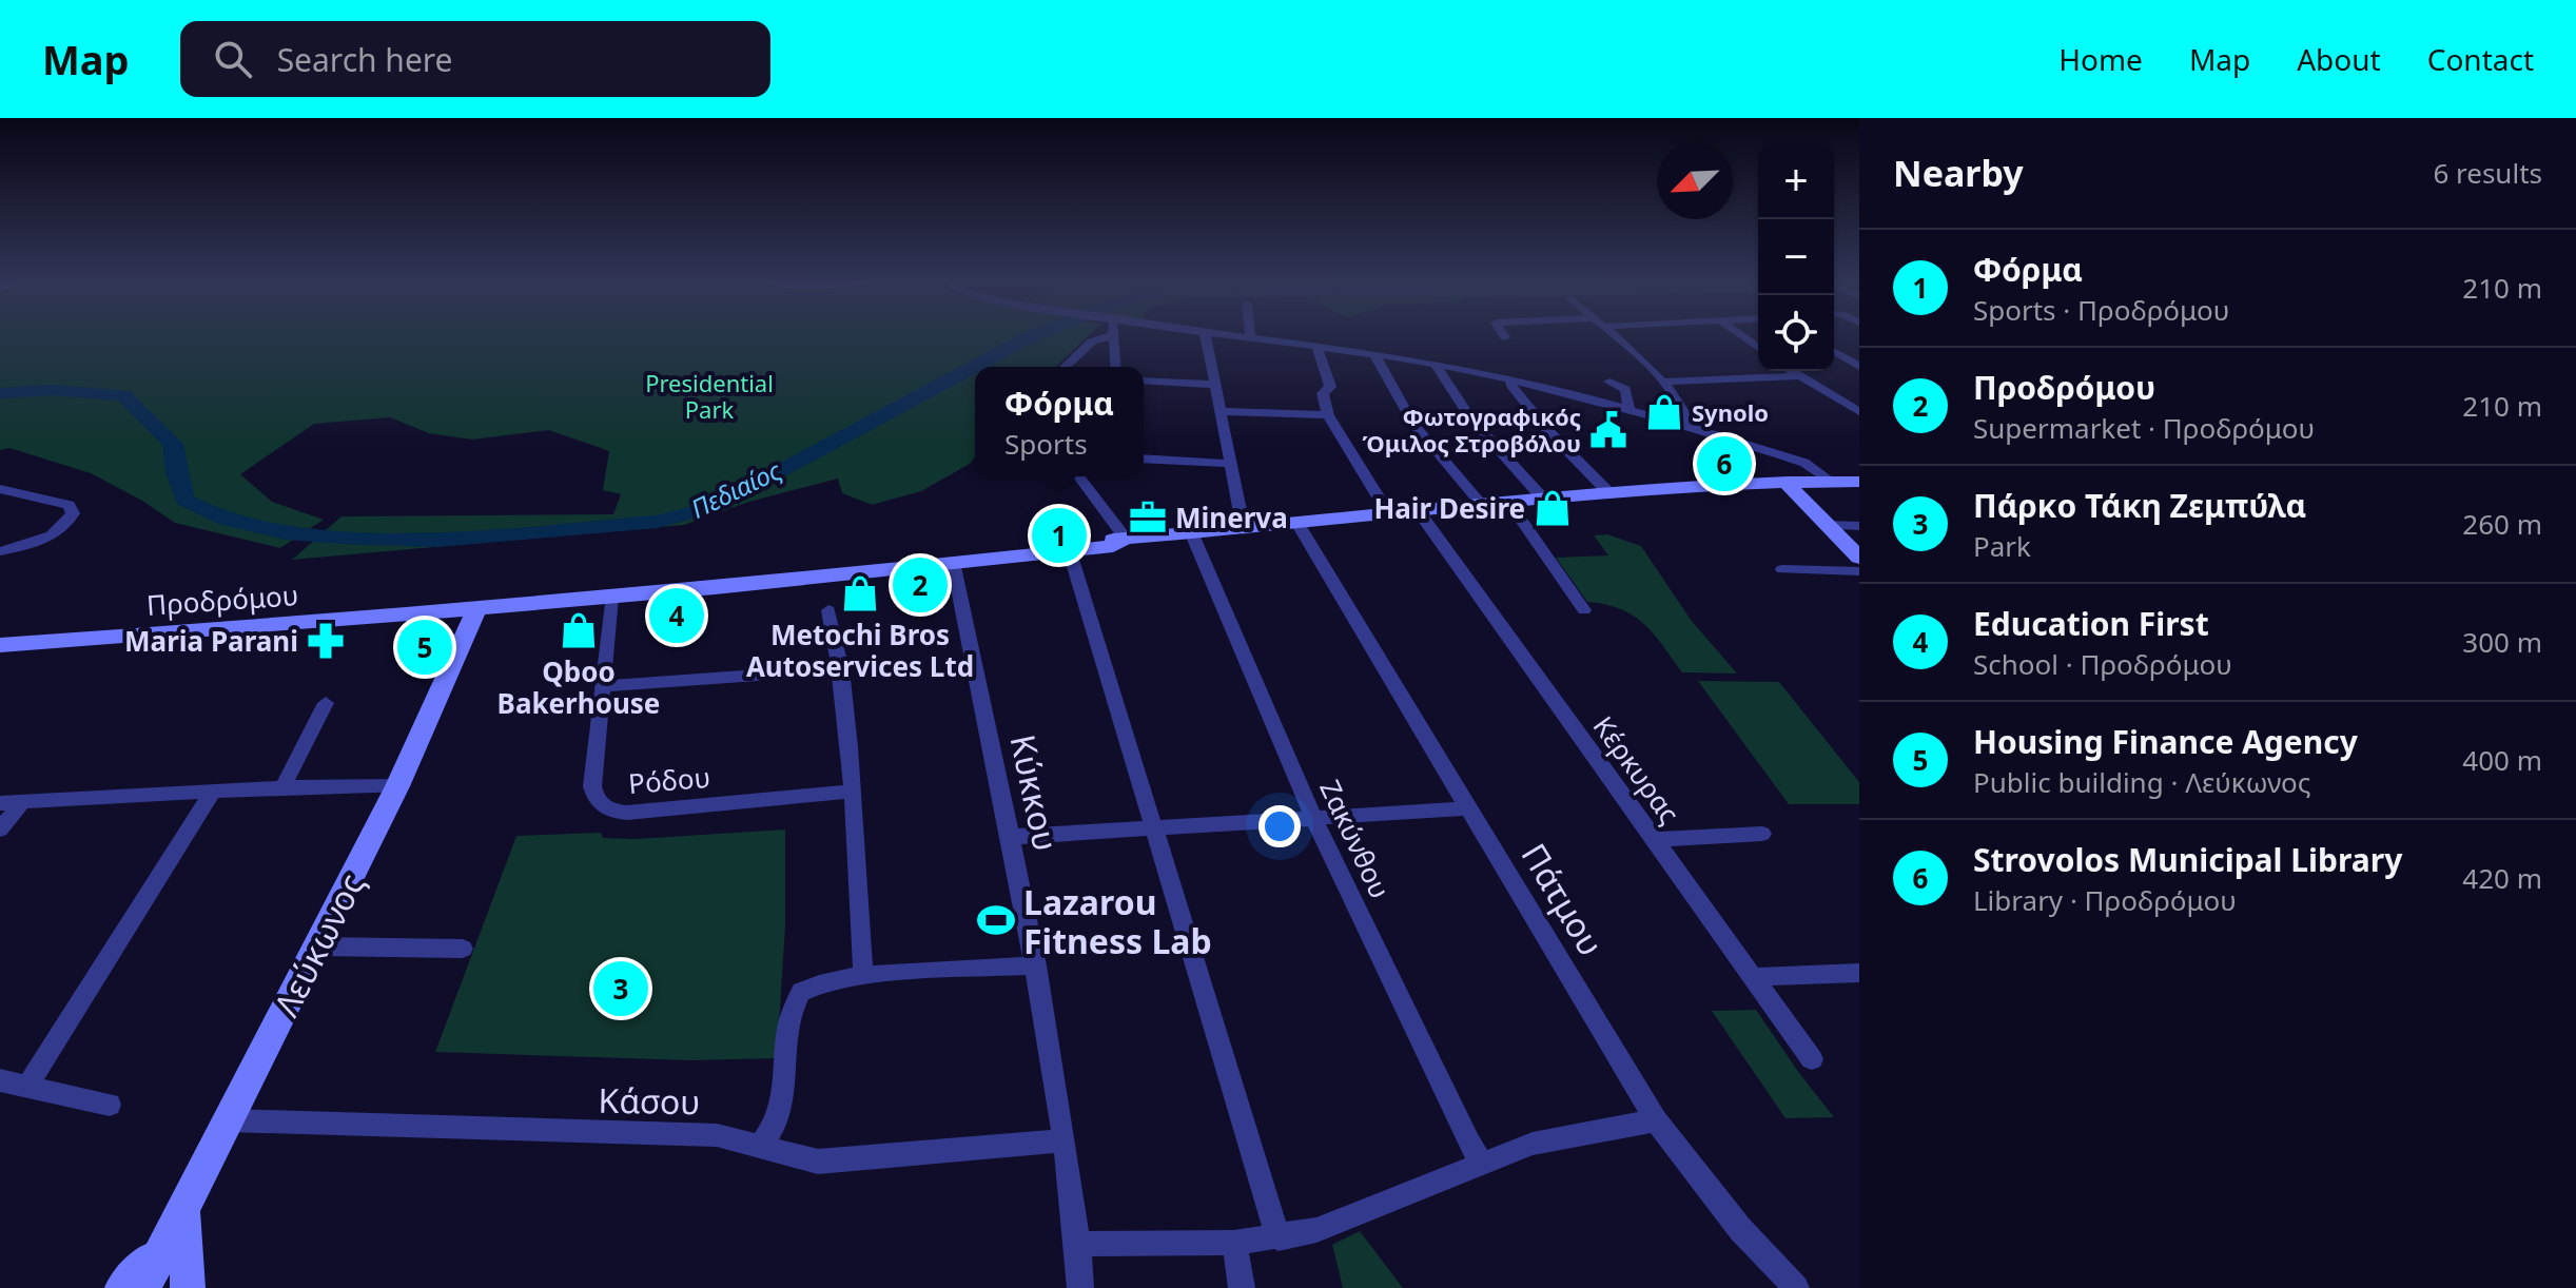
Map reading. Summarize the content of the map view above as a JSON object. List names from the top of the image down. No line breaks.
{"streets":{"main road":["Προδρόμου","Λεύκωνος"],"street":["Κέρκυρας","Ρόδου","Κύκκου","Ζακύνθου","Πάτμου","Κάσου"]},"crossings":[["Προδρόμου","Κέρκυρας"],["Προδρόμου","Ρόδου"],["Προδρόμου","Κύκκου"],["Προδρόμου","Ζακύνθου"],["Προδρόμου","Πάτμου"],["Προδρόμου","Λεύκωνος"],["Κύκκου","Κάσου"],["Λεύκωνος","Κάσου"]],"water":["Πεδιαίος"],"parks":["Presidential Park"],"places":{"shop":["Synolo","Hair Desire","Metochi Bros Autoservices Ltd","Qboo Bakerhouse"],"public building":["Φωτογραφικός Όμιλος Στροβόλου"],"office":["Minerva"],"pharmacy":["Maria Parani"],"sports":["Lazarou Fitness Lab"]},"north":"bottom left","page":{"header":"Map","search":"Search here","nav":["Home","Map","About","Contact"],"heading":["Nearby","6 results"],"map_buttons":["+","−"],"list":[{"mark":"1","name":"Φόρμα","note":"Sports · Προδρόμου","value":"210 m"},{"mark":"2","name":"Προδρόμου","note":"Supermarket · Προδρόμου","value":"210 m"},{"mark":"3","name":"Πάρκο Τάκη Ζεμπύλα","note":"Park","value":"260 m"},{"mark":"4","name":"Education First","note":"School · Προδρόμου","value":"300 m"},{"mark":"5","name":"Housing Finance Agency","note":"Public building · Λεύκωνος","value":"400 m"},{"mark":"6","name":"Strovolos Municipal Library","note":"Library · Προδρόμου","value":"420 m"}],"popup":["Φόρμα","Sports"],"pins":["6","1","2","4","5","3"]}}
